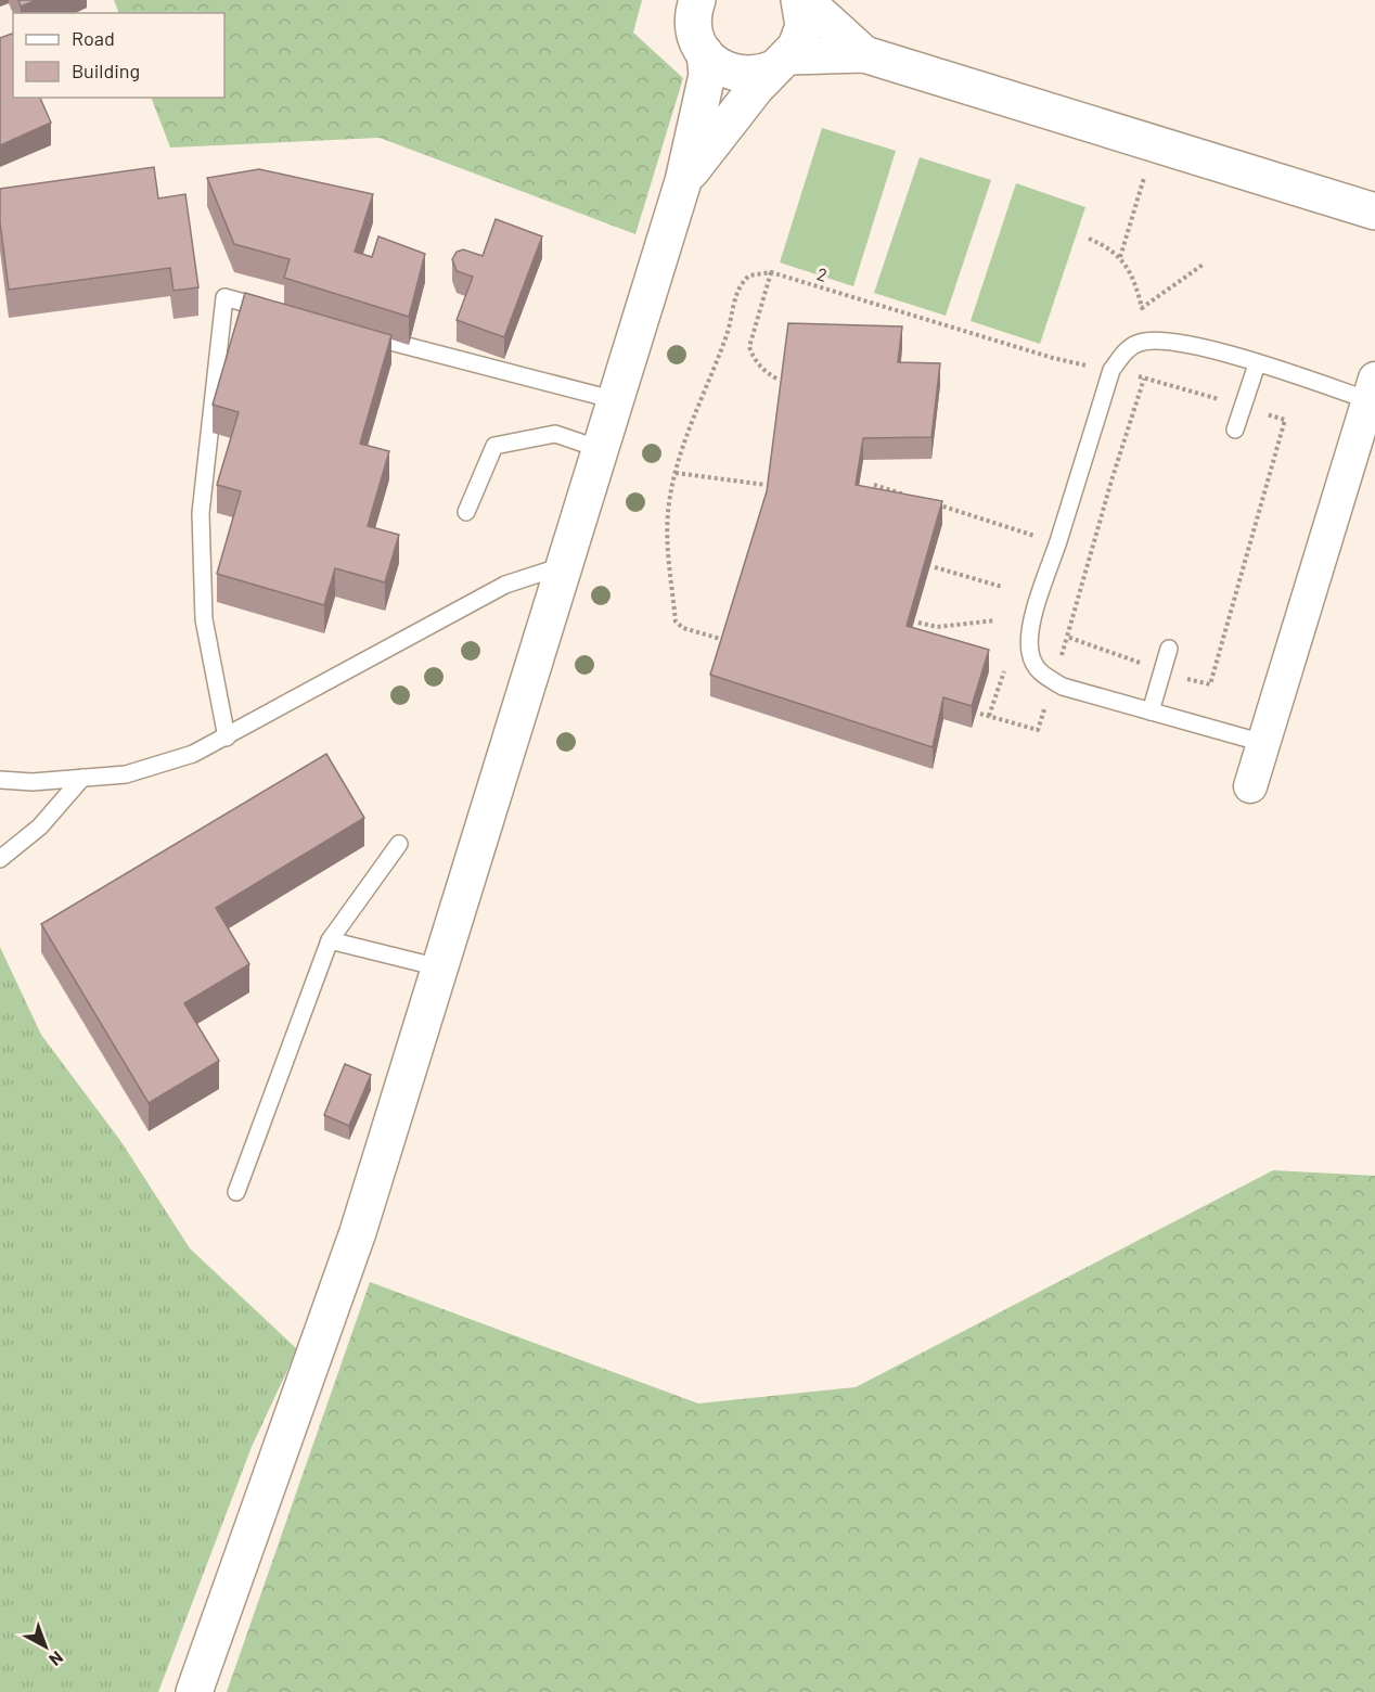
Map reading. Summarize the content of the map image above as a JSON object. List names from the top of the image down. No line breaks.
{"streets":{"path":["2"]},"legend":["Road","Building"],"north":"bottom right"}
